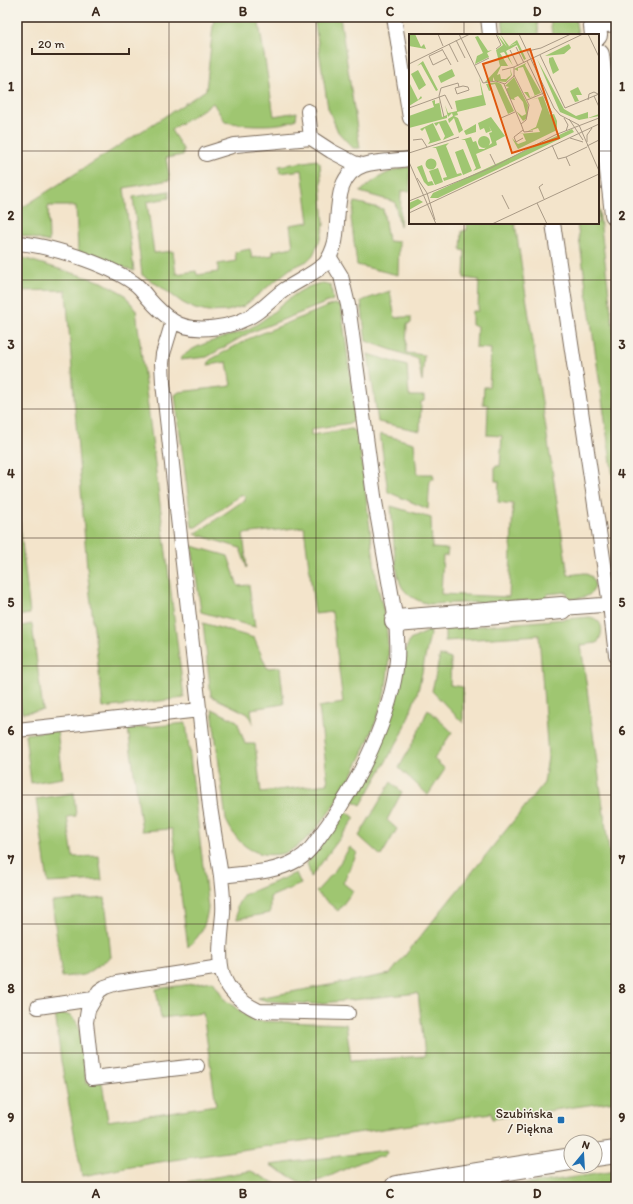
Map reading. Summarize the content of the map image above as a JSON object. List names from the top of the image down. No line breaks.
{"places":{"transit":["Szubińska / Piękna"]},"scale_bar":"20 m","north":"top","grid":{"columns":["A","B","C","D"],"rows":["1","2","3","4","5","6","7","8","9"]}}
